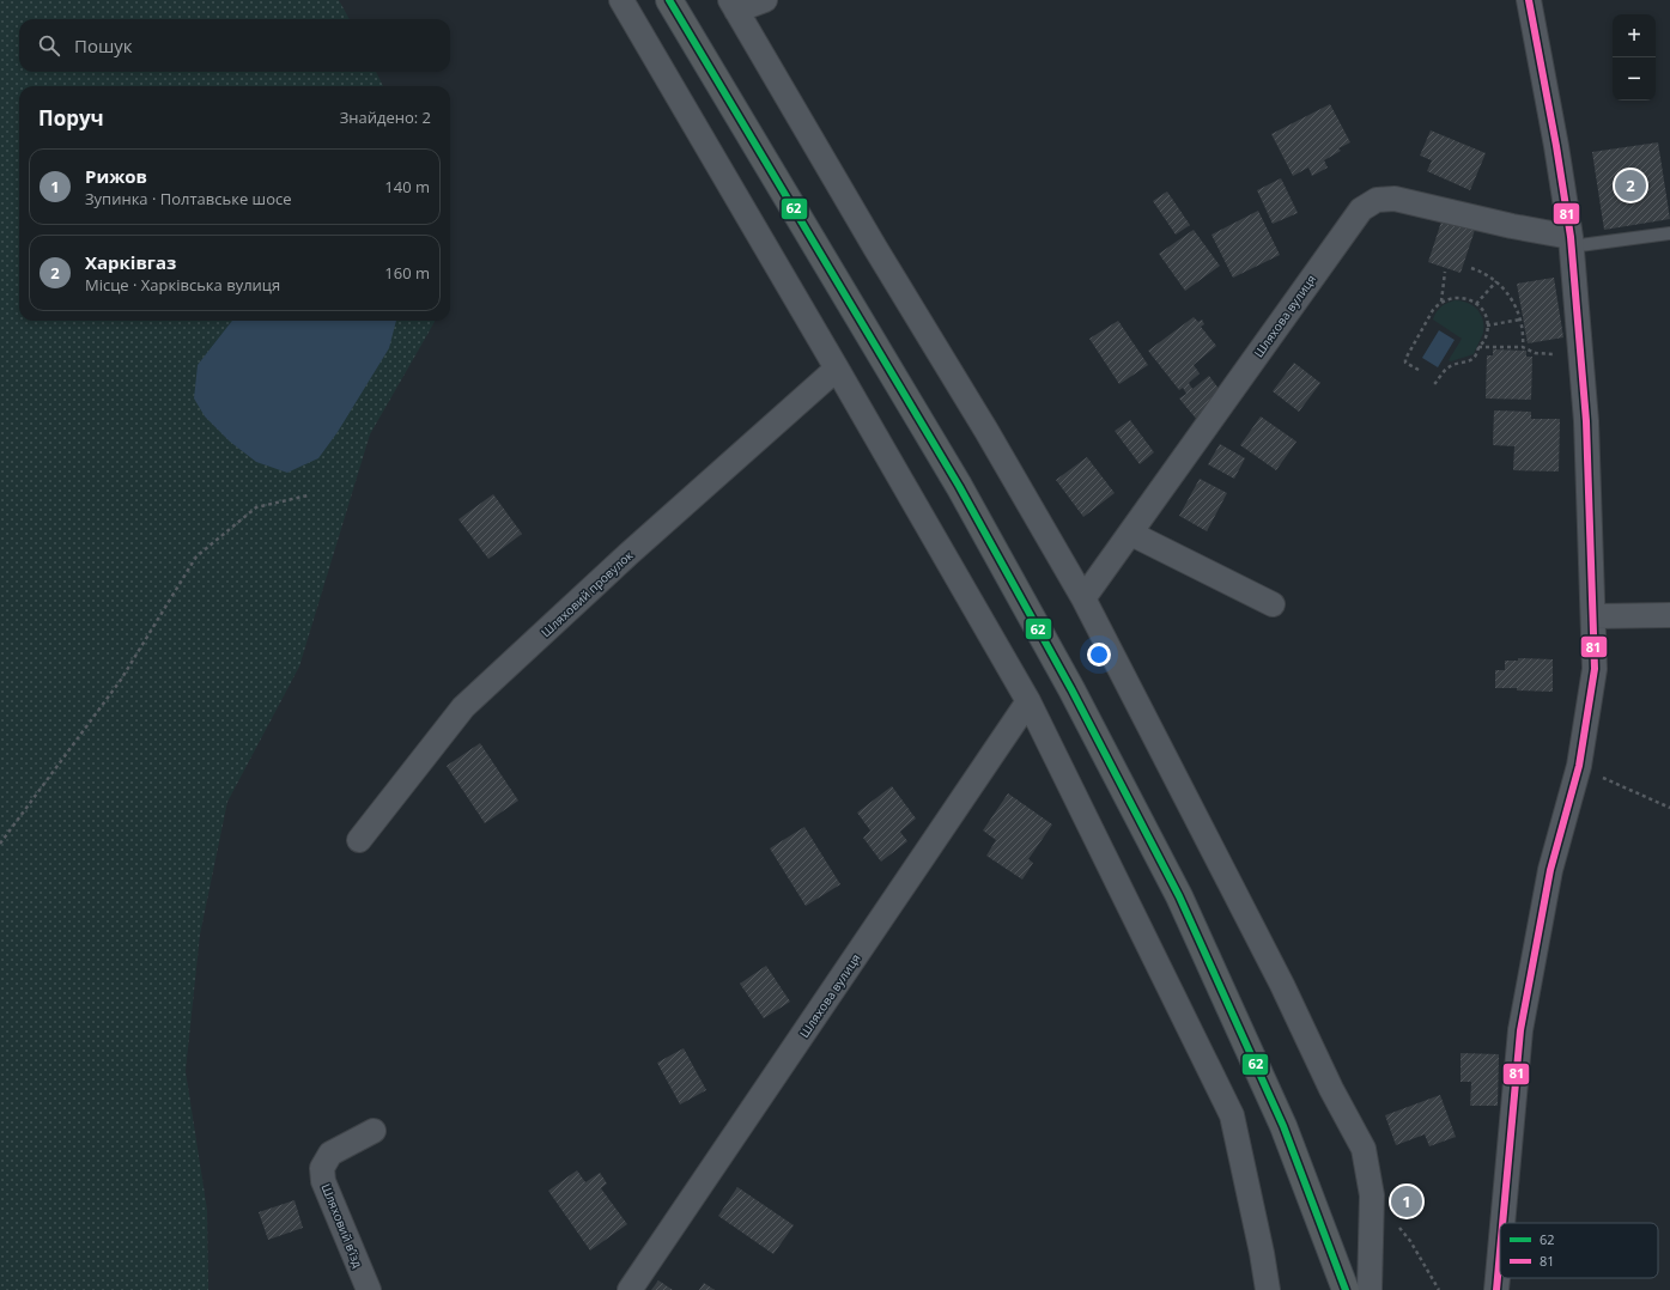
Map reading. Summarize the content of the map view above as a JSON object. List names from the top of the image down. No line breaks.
{"streets":{"street":["Шляхова вулиця","Шляховий провулок","Шляховий в’їзд"]},"lines":["transit line 62","transit line 81"],"legend":["62","81"],"page":{"map_buttons":["+","−"],"search":"Пошук","heading":["Поруч","Знайдено: 2"],"list":[{"mark":"1","name":"Рижов","note":"Зупинка · Полтавське шосе","value":"140 m"},{"mark":"2","name":"Харківгаз","note":"Місце · Харківська вулиця","value":"160 m"}],"pins":["2","1"]}}
